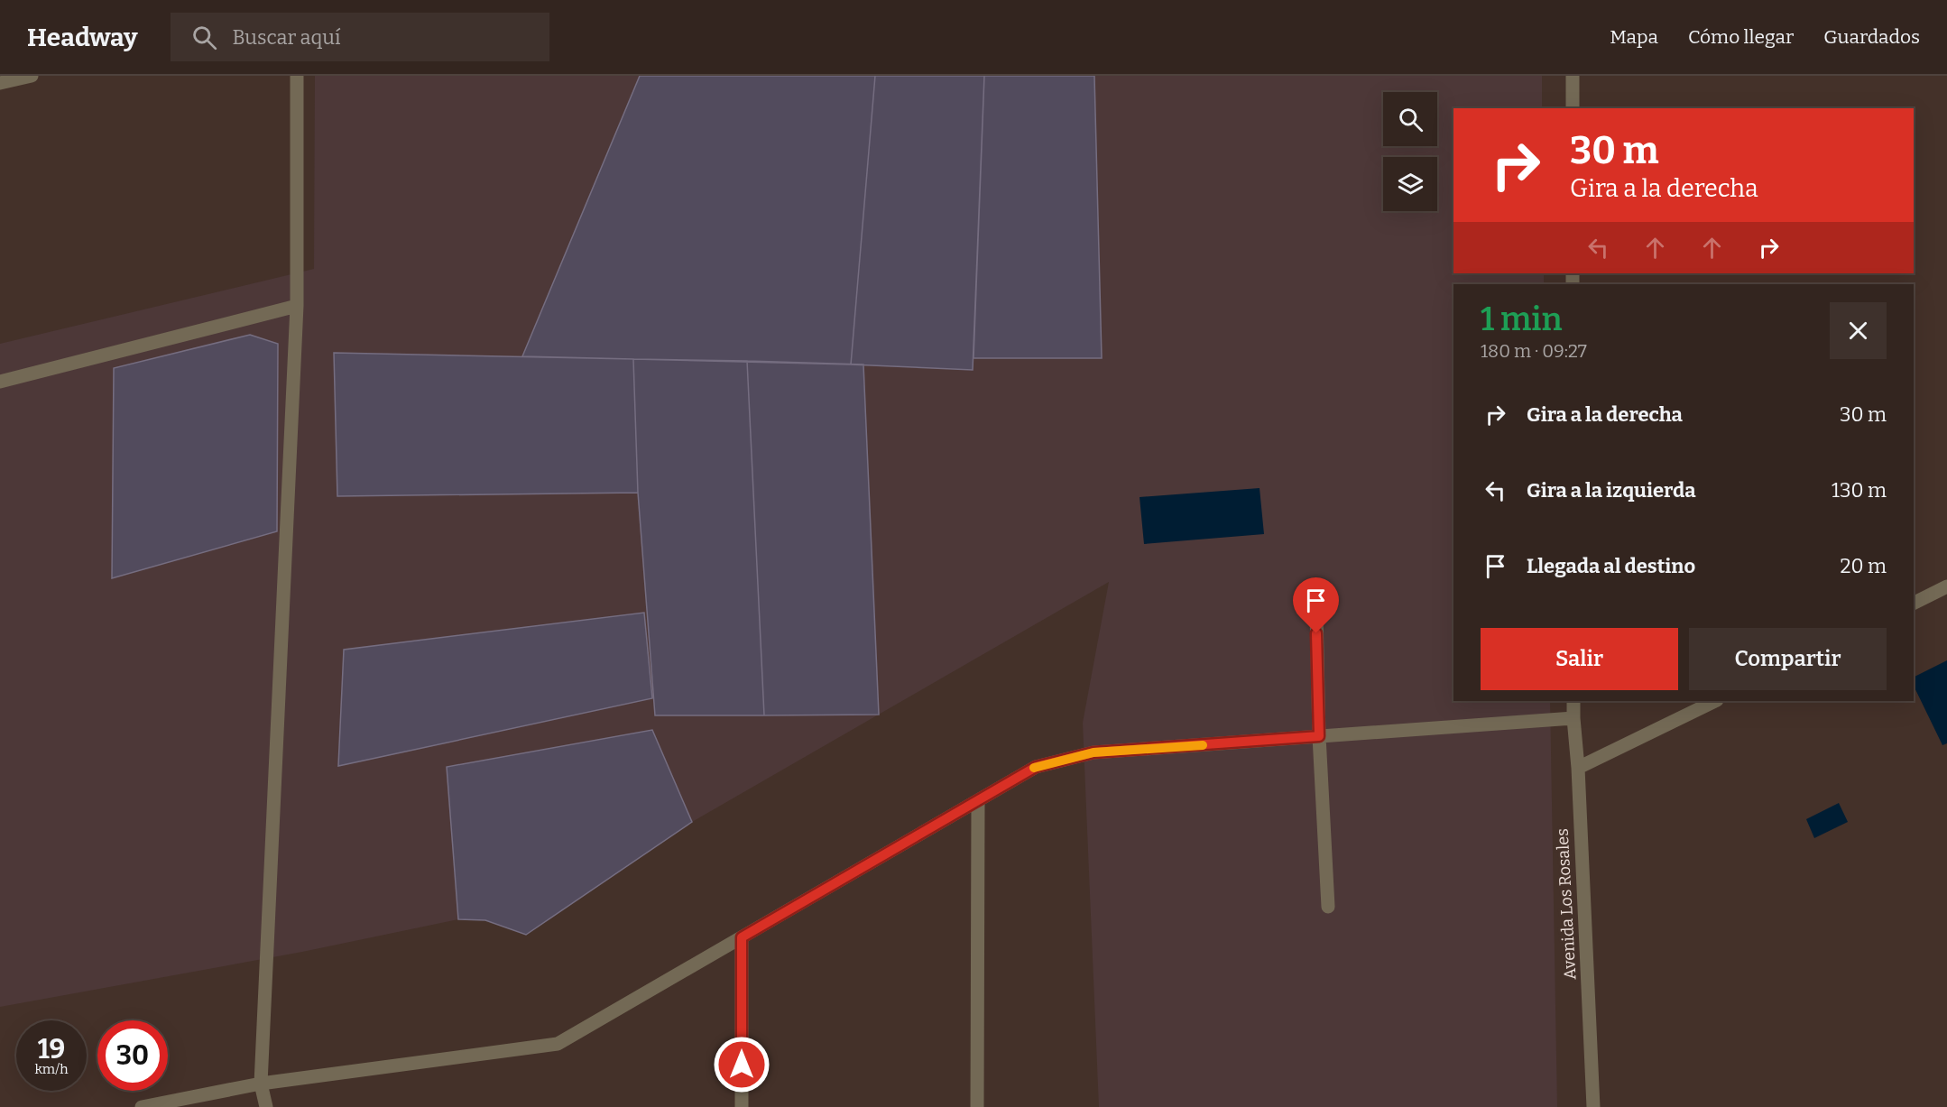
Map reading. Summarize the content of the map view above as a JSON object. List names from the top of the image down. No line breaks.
{"streets":{"street":["Avenida Los Rosales"]},"page":{"header":"Headway","search":"Buscar aquí","nav":["Mapa","Cómo llegar","Guardados"],"turn":["30 m","Gira a la derecha"],"heading":["1 min","180 m · 09:27"],"list":[{"name":"Gira a la derecha","value":"30 m"},{"name":"Gira a la izquierda","value":"130 m"},{"name":"Llegada al destino","value":"20 m"}],"buttons":["Salir","Compartir"],"speed":"19 km/h","limit":"30"}}
